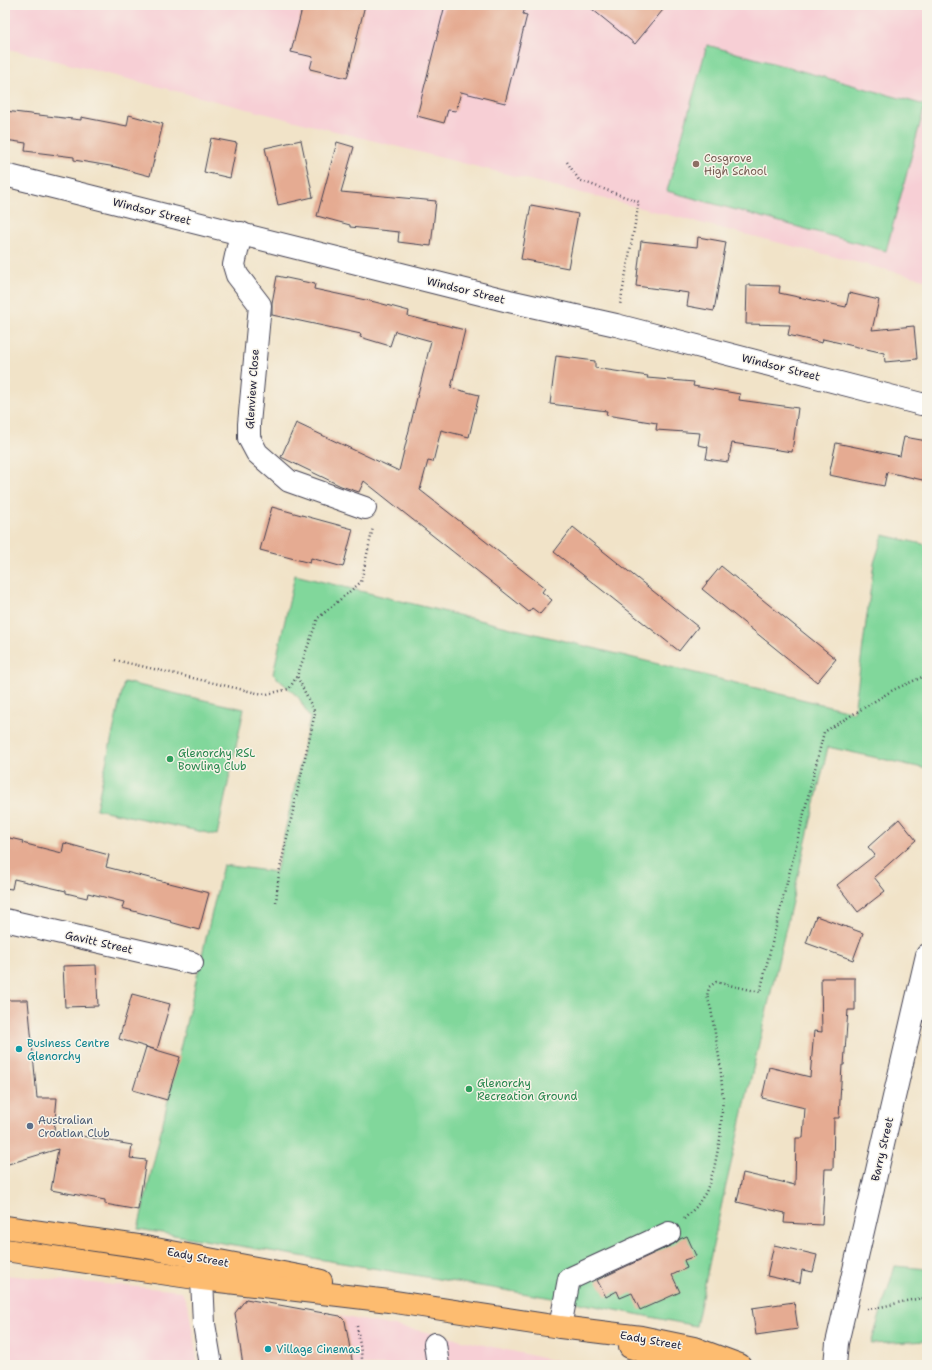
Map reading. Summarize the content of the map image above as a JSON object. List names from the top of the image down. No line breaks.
{"streets":{"main road":["Eady Street"],"street":["Windsor Street","Glenview Close","Gavitt Street","Barry Street"]},"crossings":[["Windsor Street","Glenview Close"]],"places":["Cosgrove High School","Glenorchy RSL Bowling Club","Business Centre Glenorchy","Glenorchy Recreation Ground","Australian Croatian Club","Village Cinemas"]}
